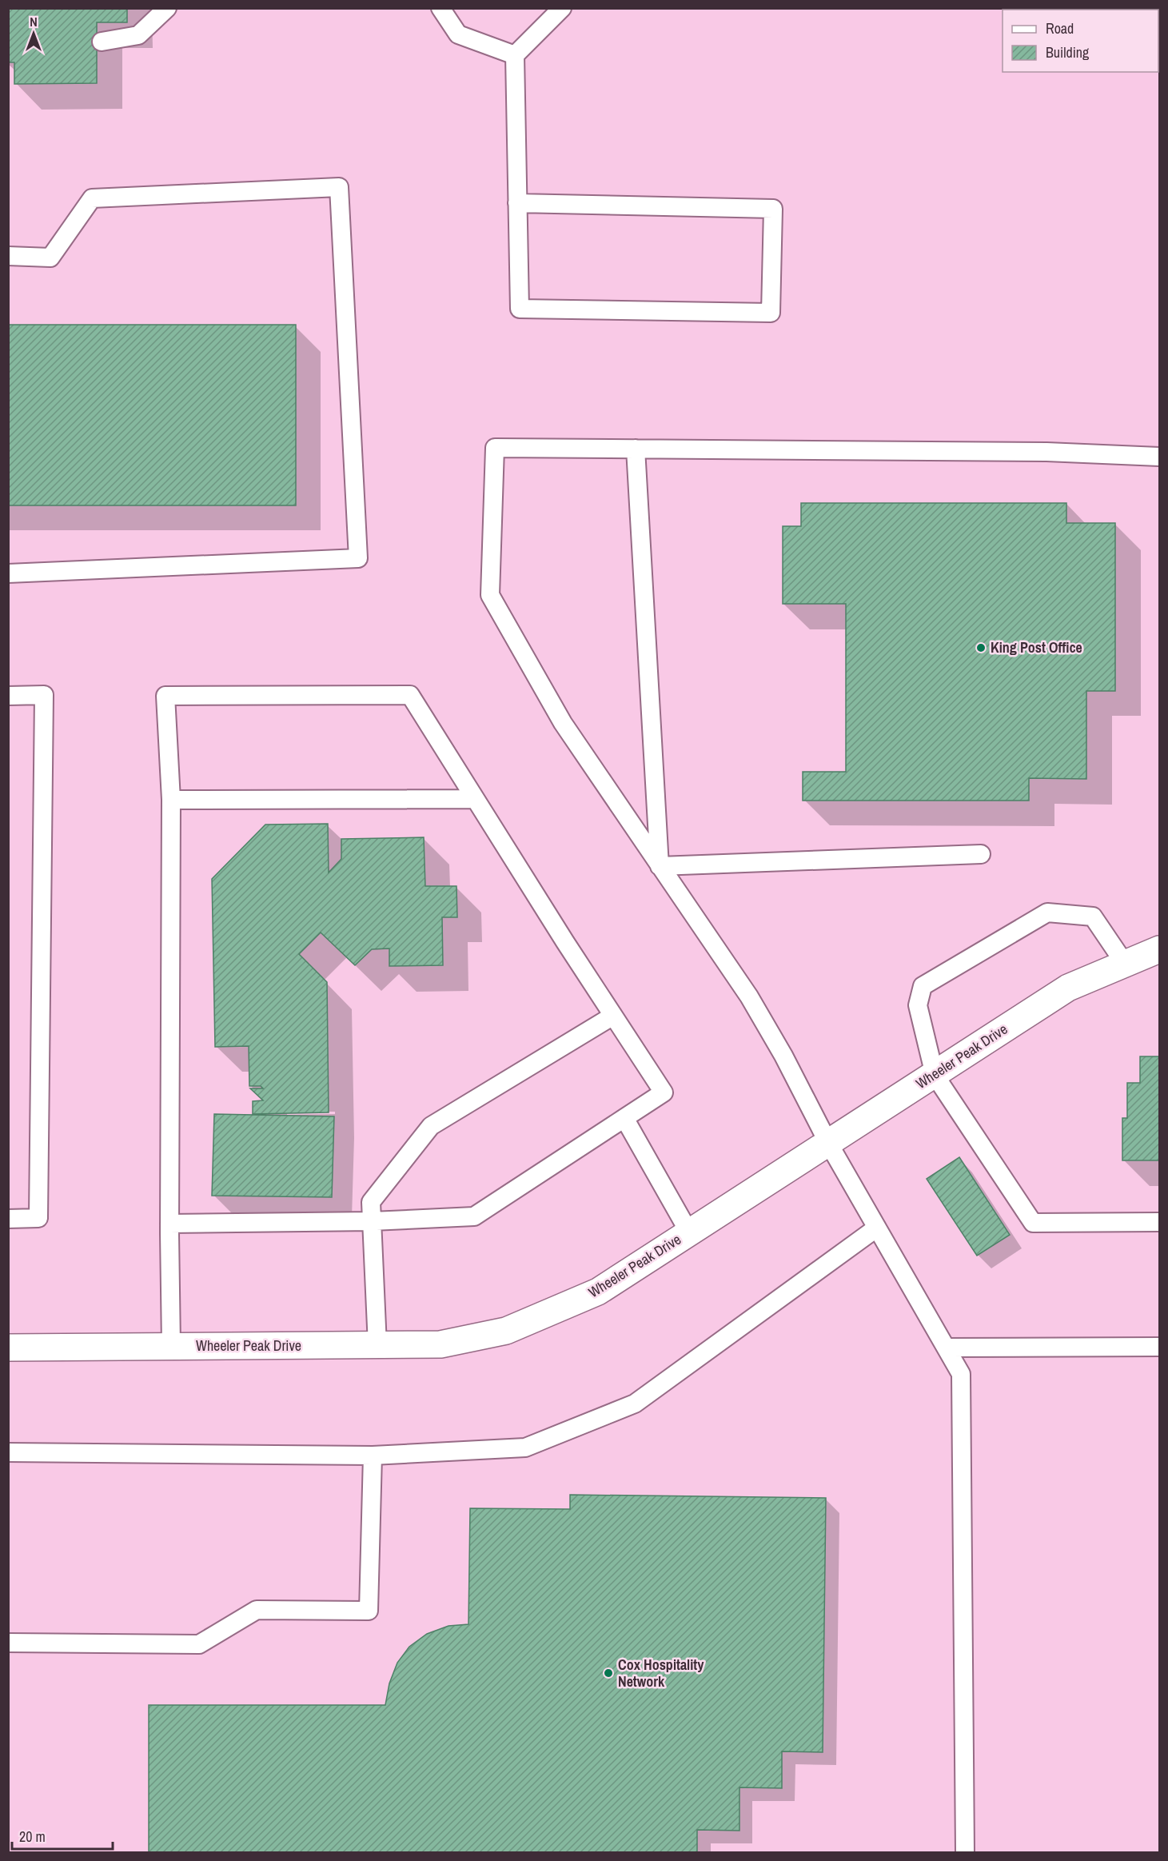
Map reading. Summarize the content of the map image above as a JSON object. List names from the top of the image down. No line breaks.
{"streets":{"street":["Wheeler Peak Drive"]},"places":["King Post Office","Cox Hospitality Network"],"legend":["Road","Building"],"scale_bar":"20 m","north":"top"}
